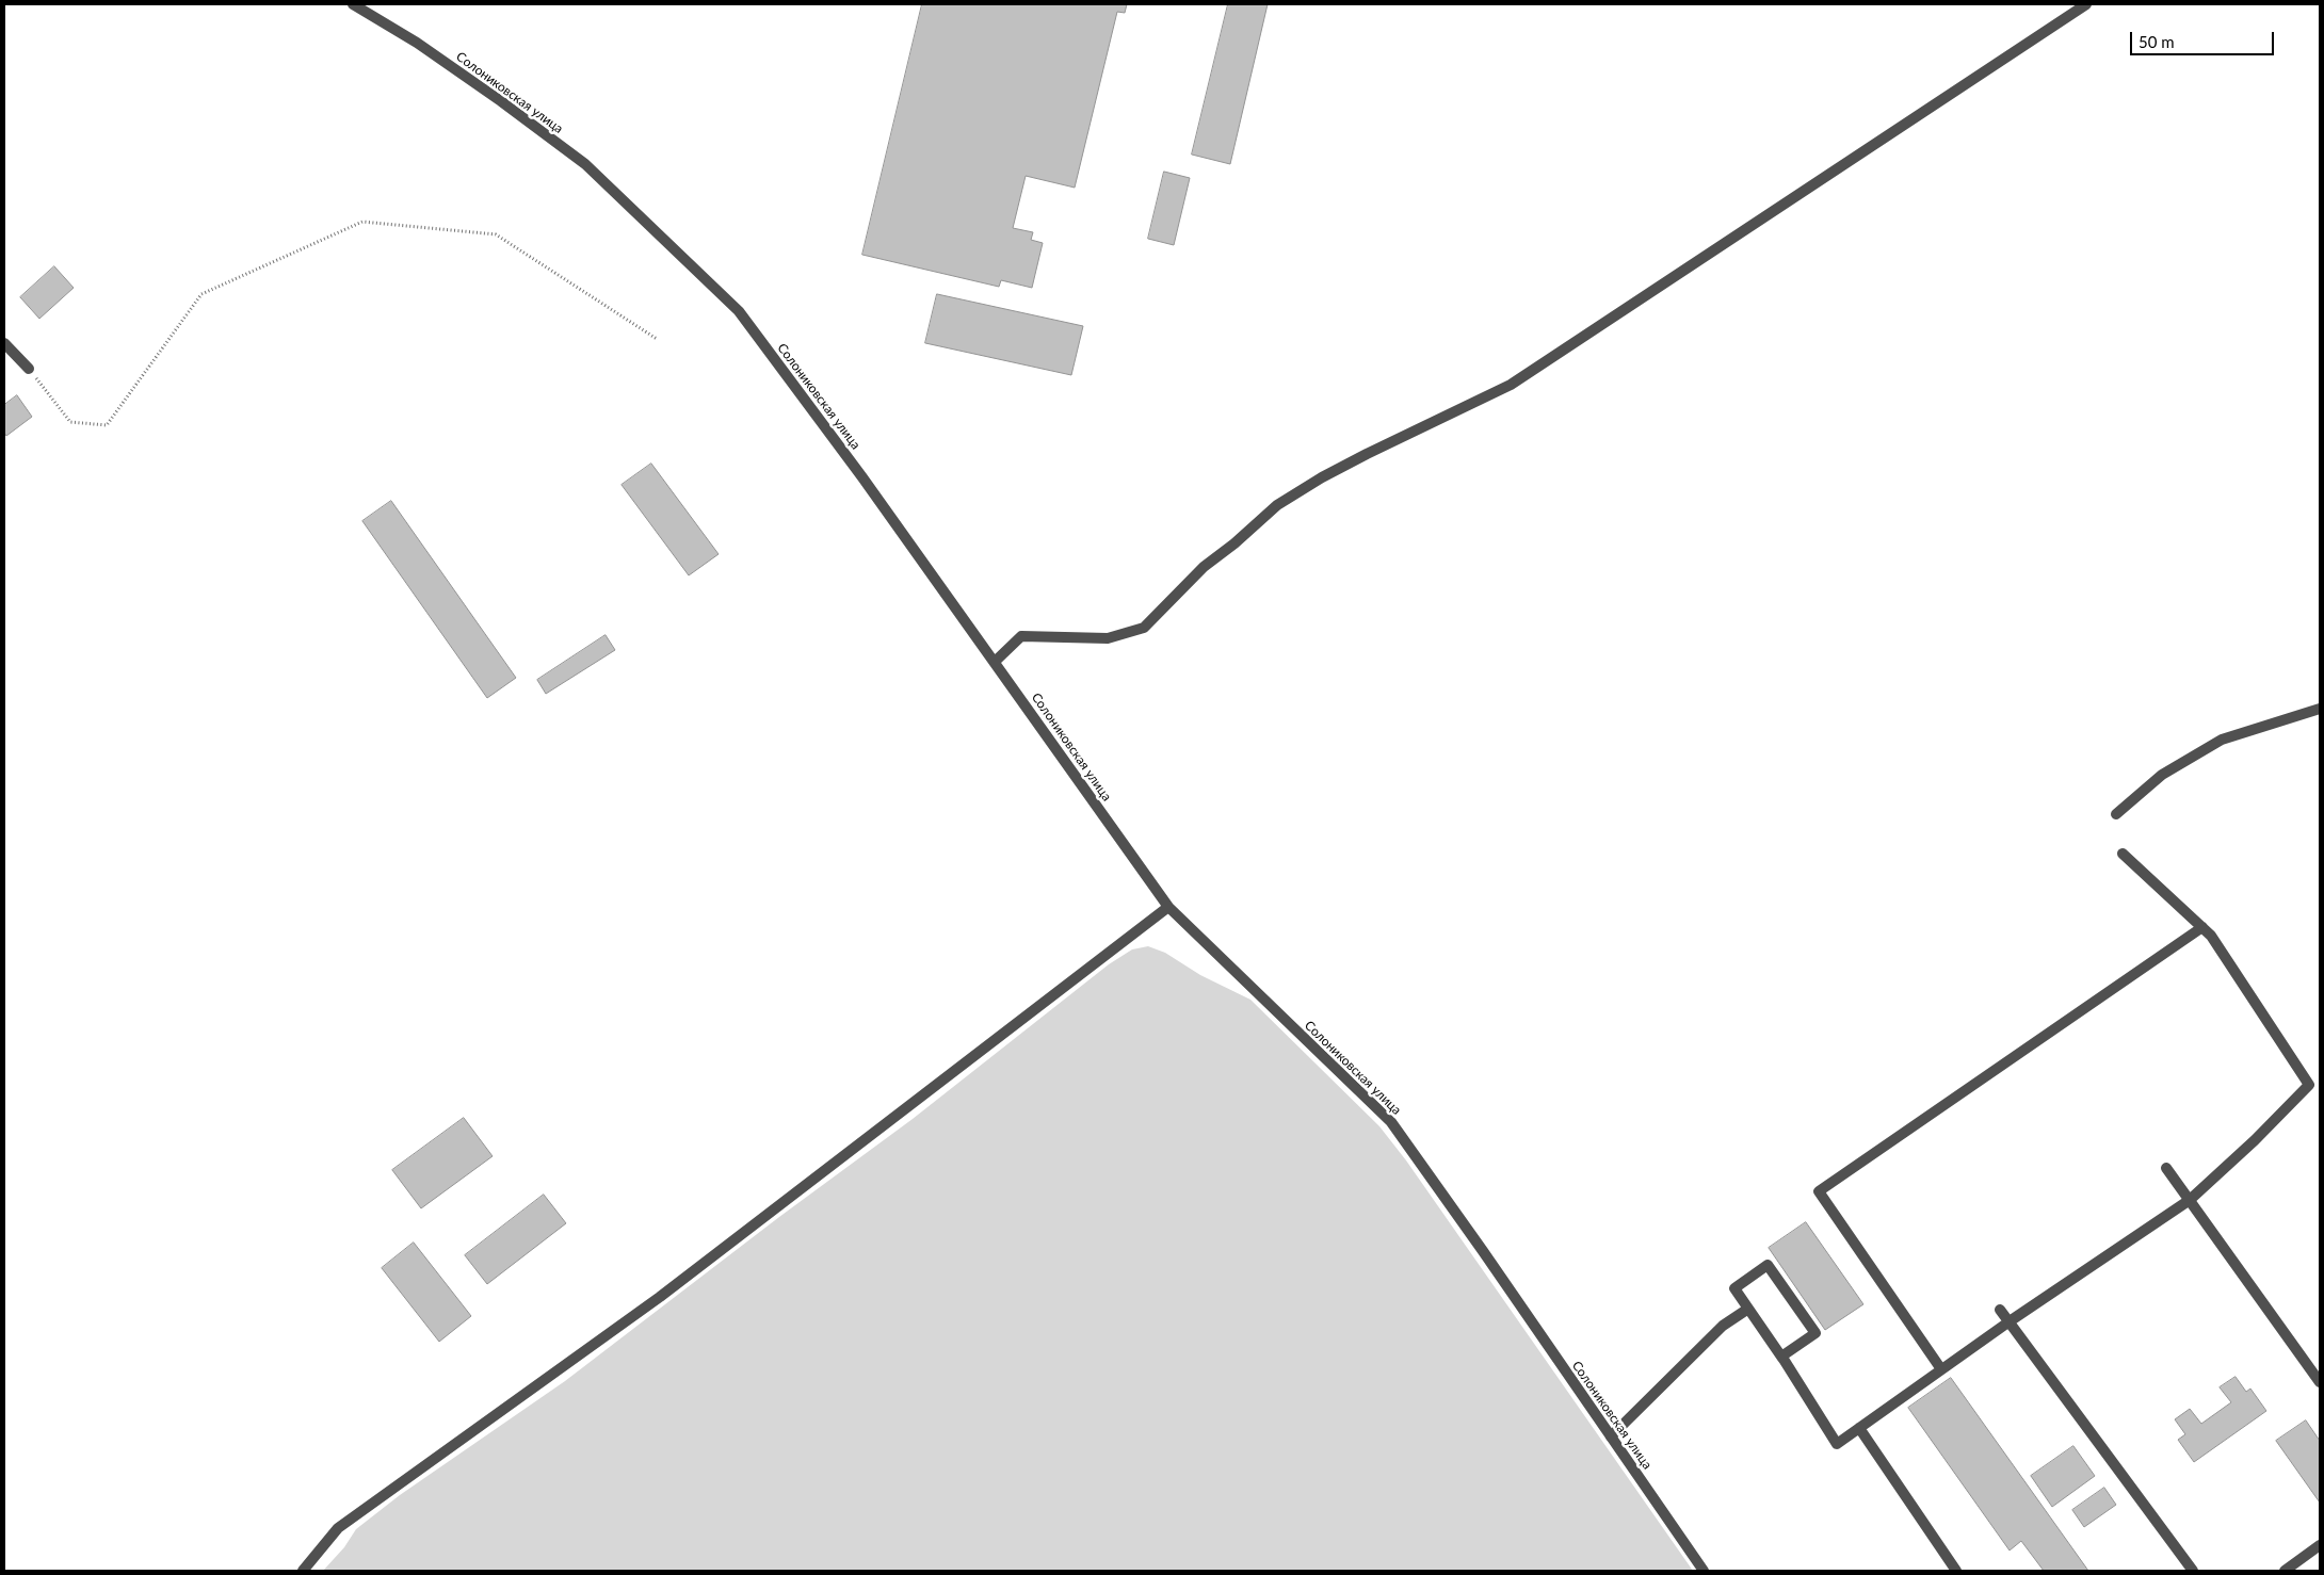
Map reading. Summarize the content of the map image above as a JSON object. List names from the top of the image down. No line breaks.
{"streets":{"street":["Солониковская улица"]},"scale_bar":"50 m"}
